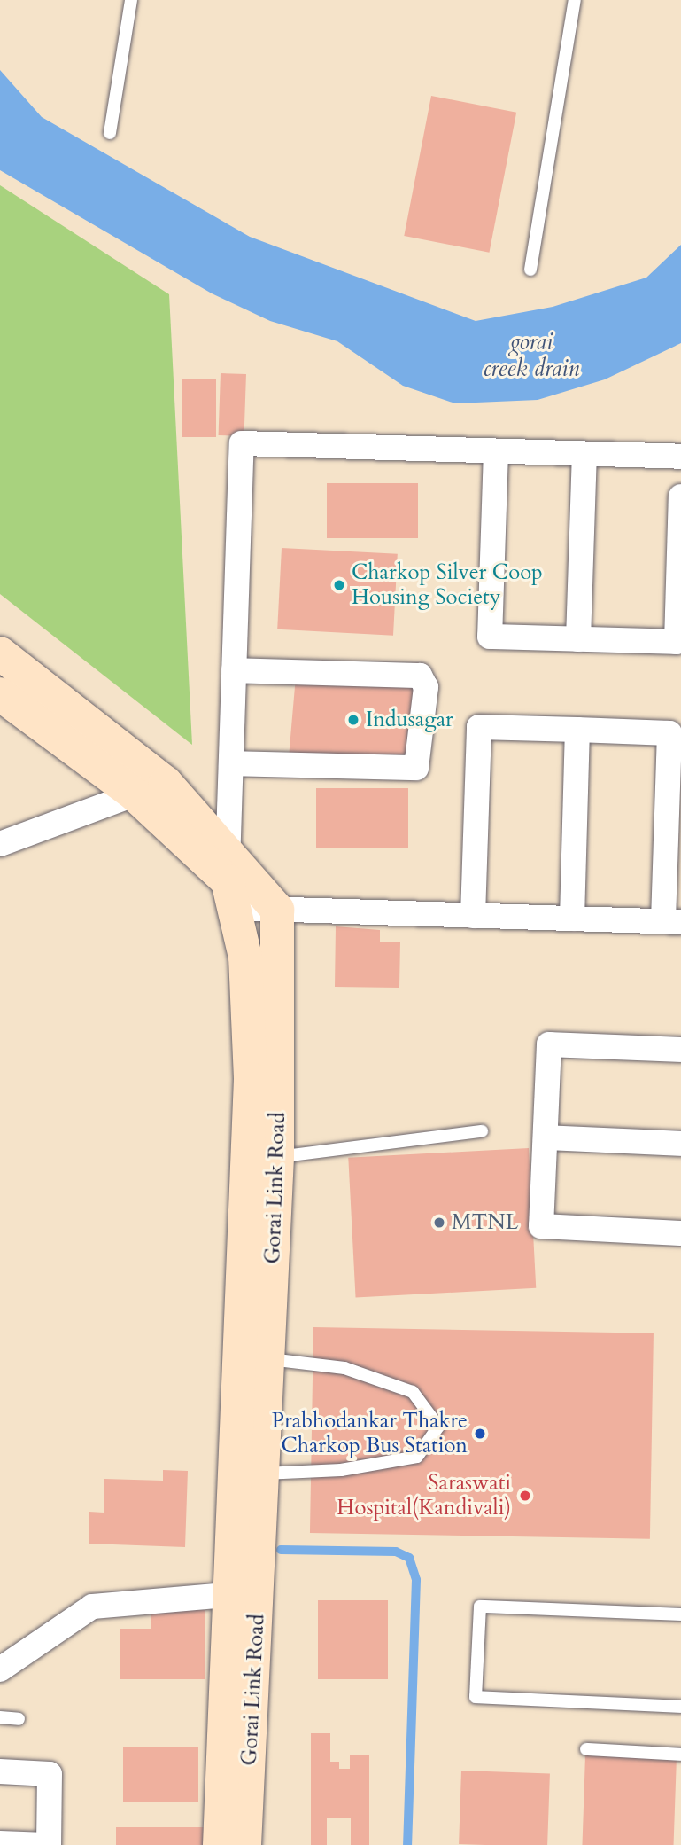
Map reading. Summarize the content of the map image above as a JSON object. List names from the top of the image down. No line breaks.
{"streets":{"main road":["Gorai Link Road"]},"water":["gorai creek drain"],"places":["Charkop Silver Coop Housing Society","Indusagar","MTNL","Prabhodankar Thakre Charkop Bus Station","Saraswati Hospital(Kandivali)"]}
